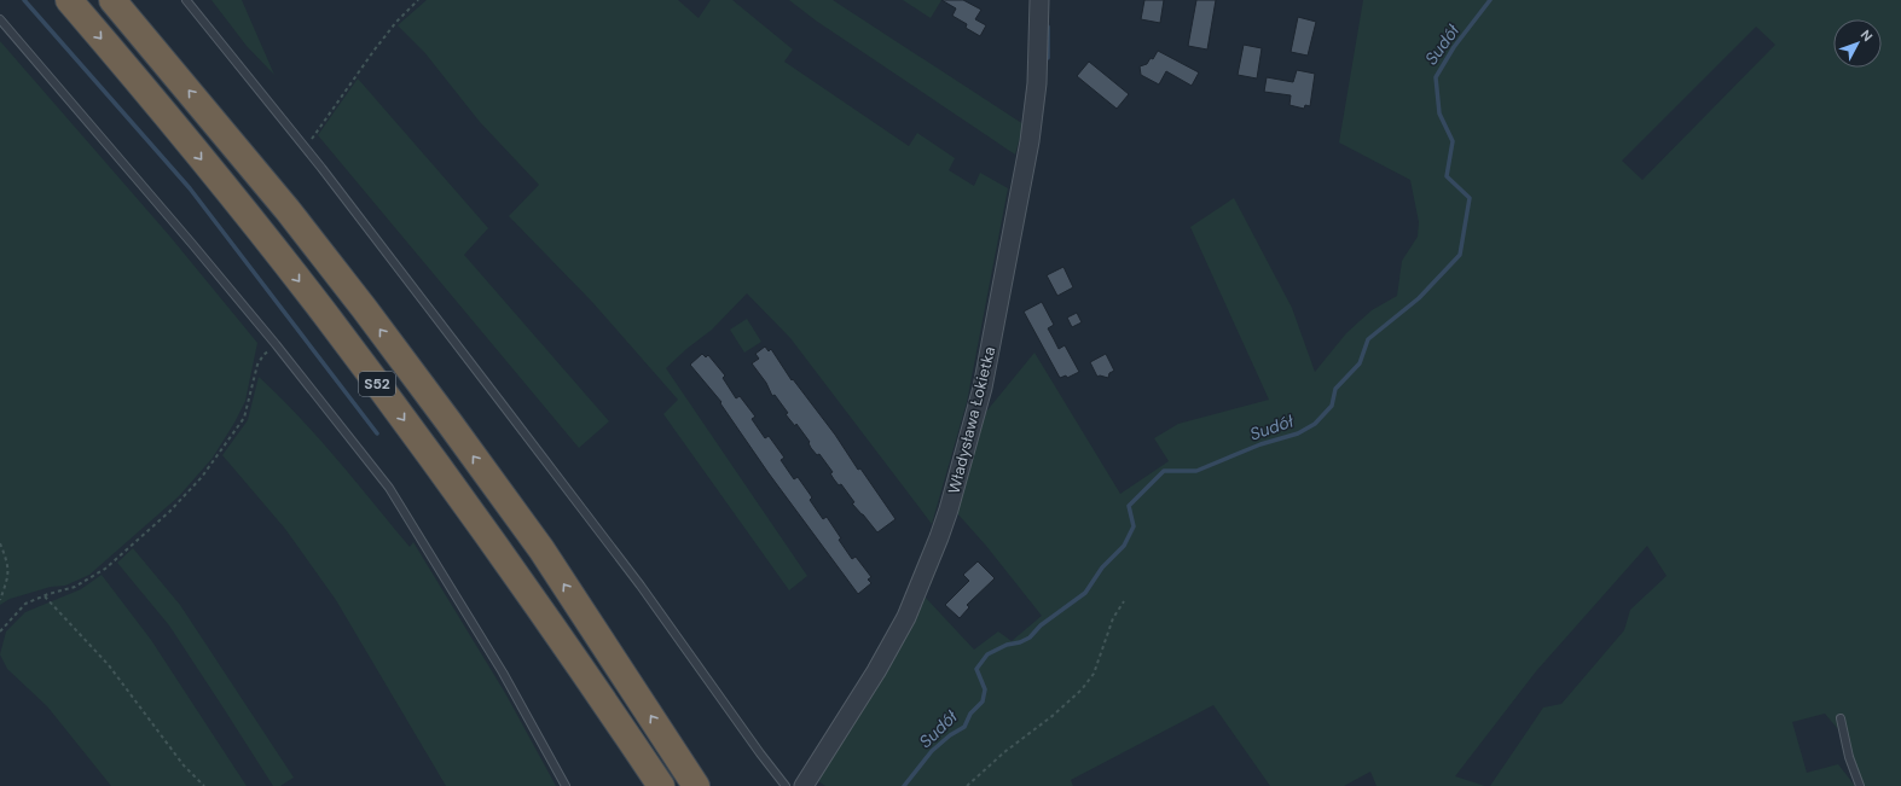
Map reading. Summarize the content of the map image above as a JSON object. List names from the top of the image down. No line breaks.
{"streets":{"highway":["S52"],"street":["Władysława Łokietka"]},"water":["Sudół"],"north":"top right"}
